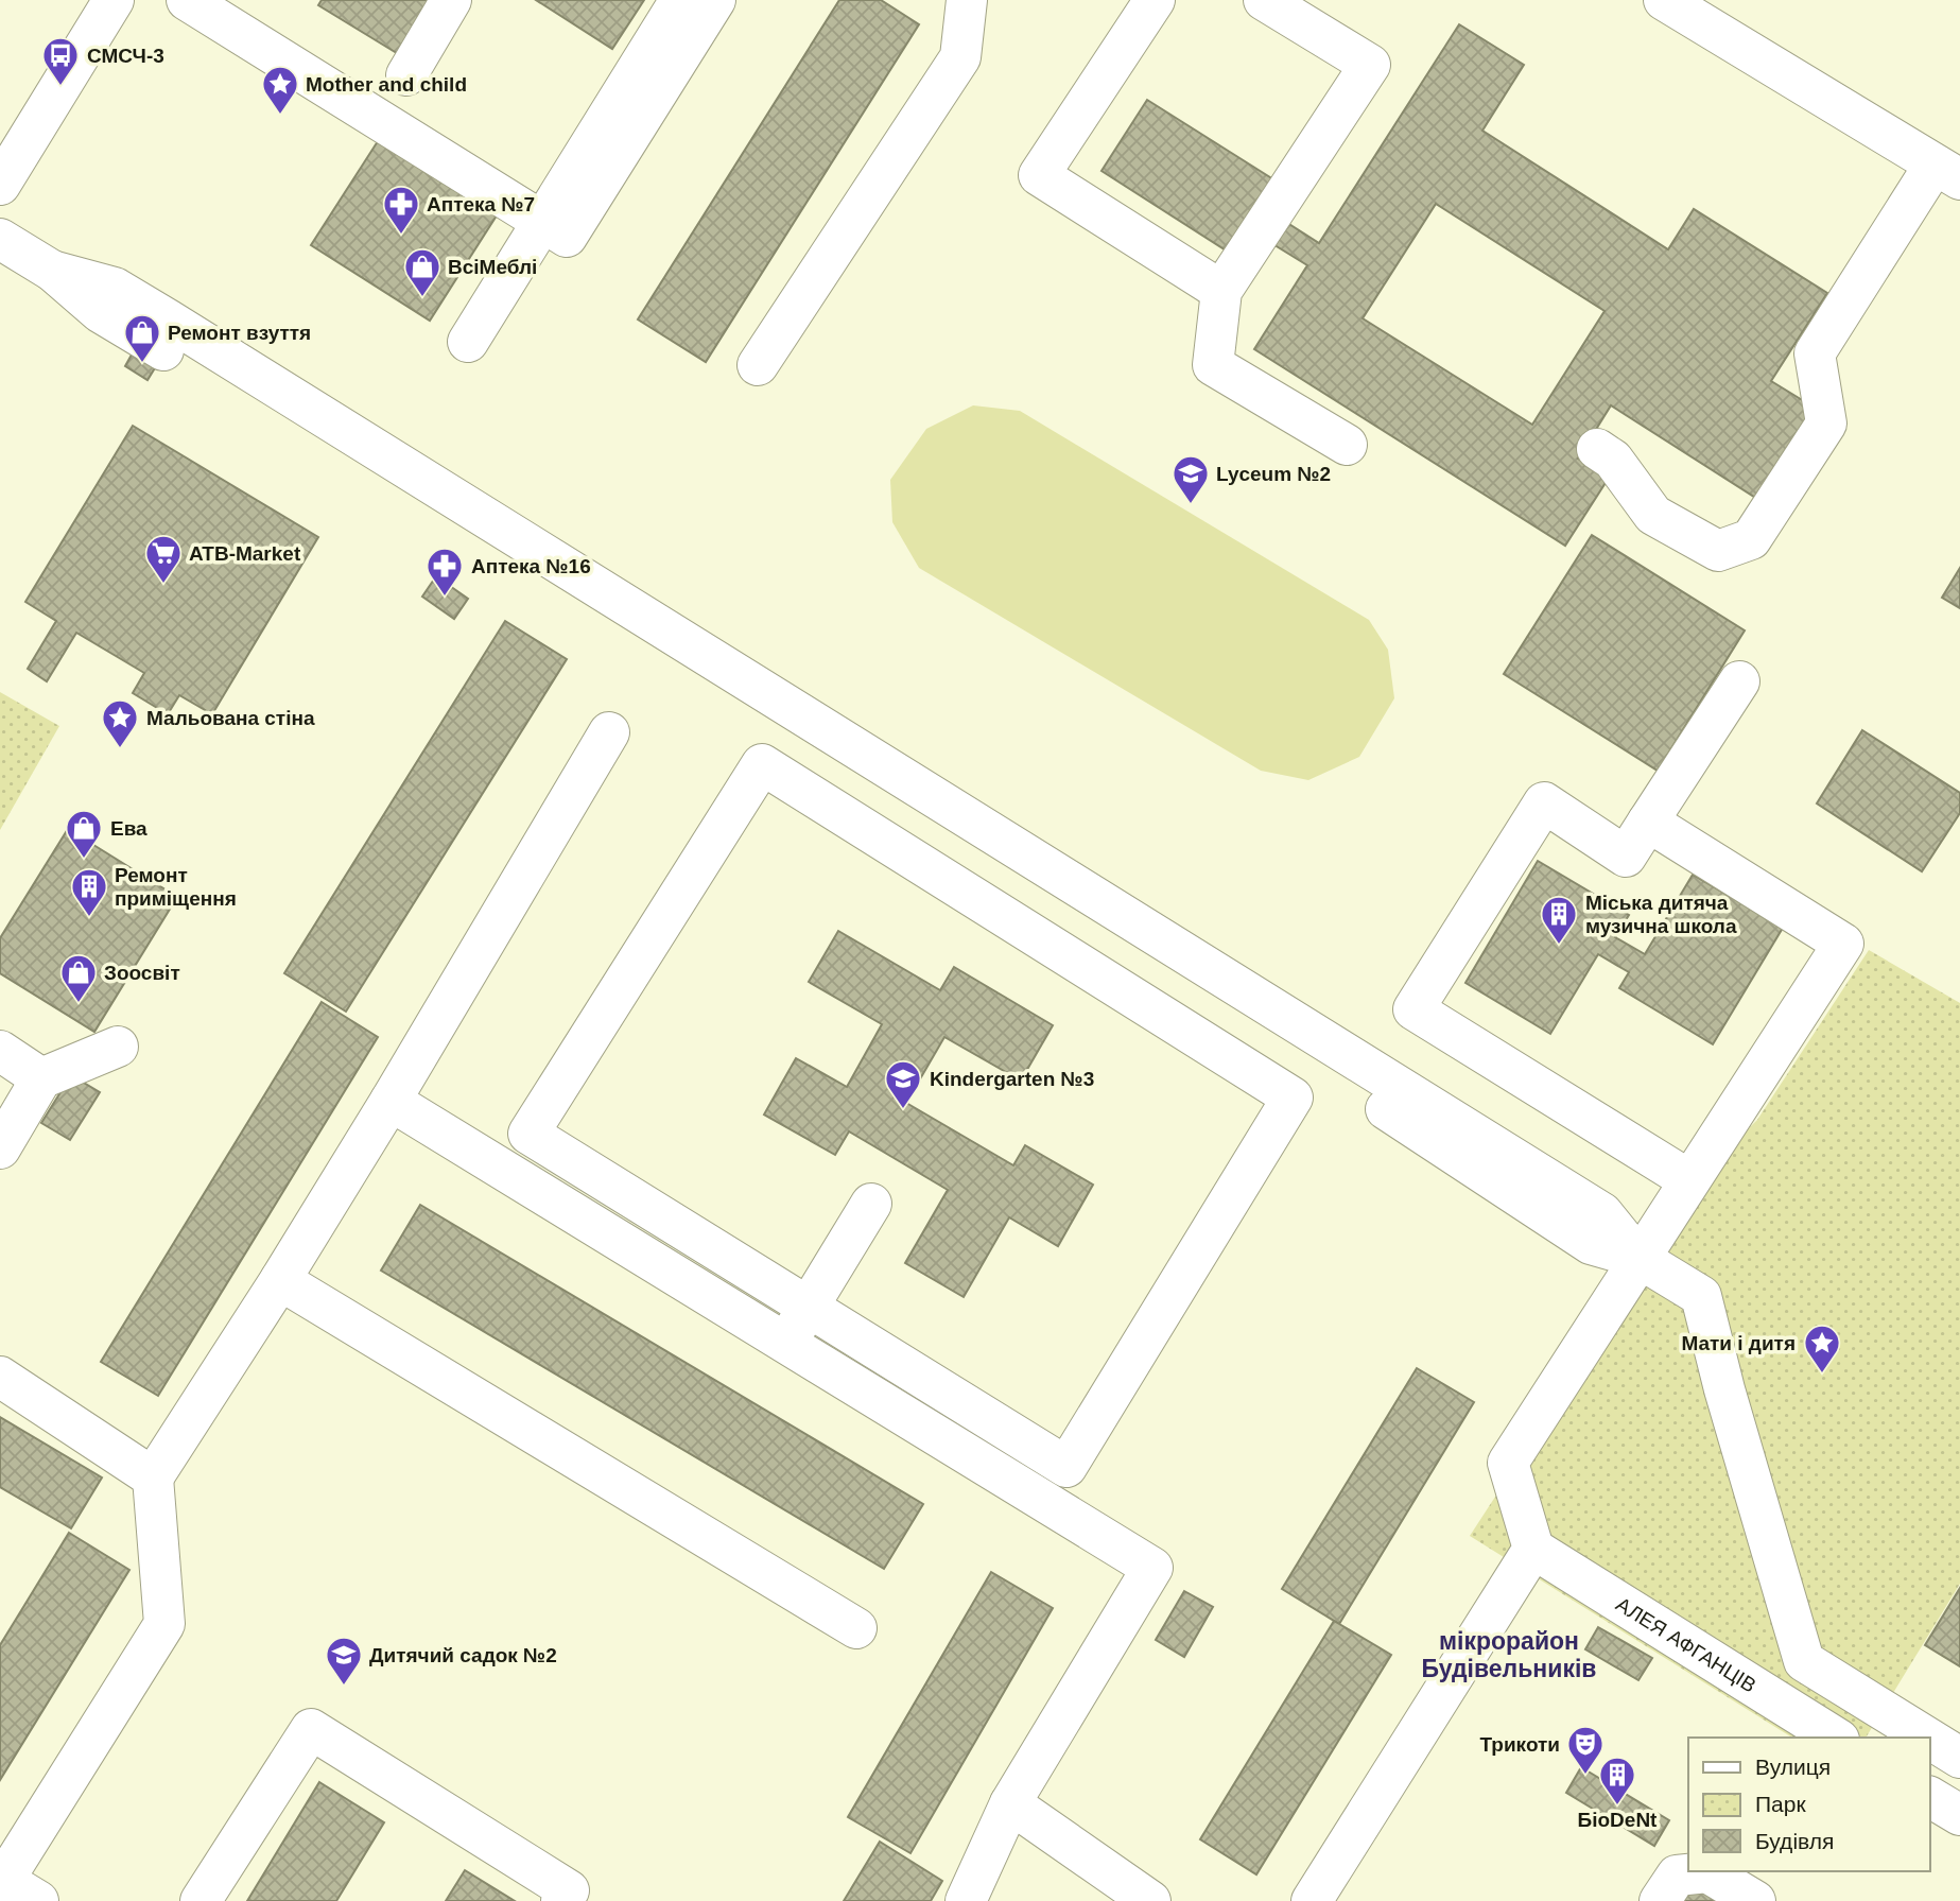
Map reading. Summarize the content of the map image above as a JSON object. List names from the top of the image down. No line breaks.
{"streets":{"street":["АЛЕЯ АФГАНЦІВ"]},"districts":["мікрорайон Будівельників"],"places":{"bus stop":["СМСЧ-3"],"place":["Mother and child","Мальована стіна","Мати і дитя"],"pharmacy":["Аптека №7","Аптека №16"],"shop":["ВсіМеблі","Ремонт взуття","Ева","Зоосвіт"],"school or university":["Lyceum №2","Kindergarten №3","Дитячий садок №2"],"supermarket":["ATB-Market"],"building":["Ремонт приміщення","Міська дитяча музична школа","БіоDeNt"],"theatre":["Трикоти"]},"legend":["Вулиця","Парк","Будівля"]}
